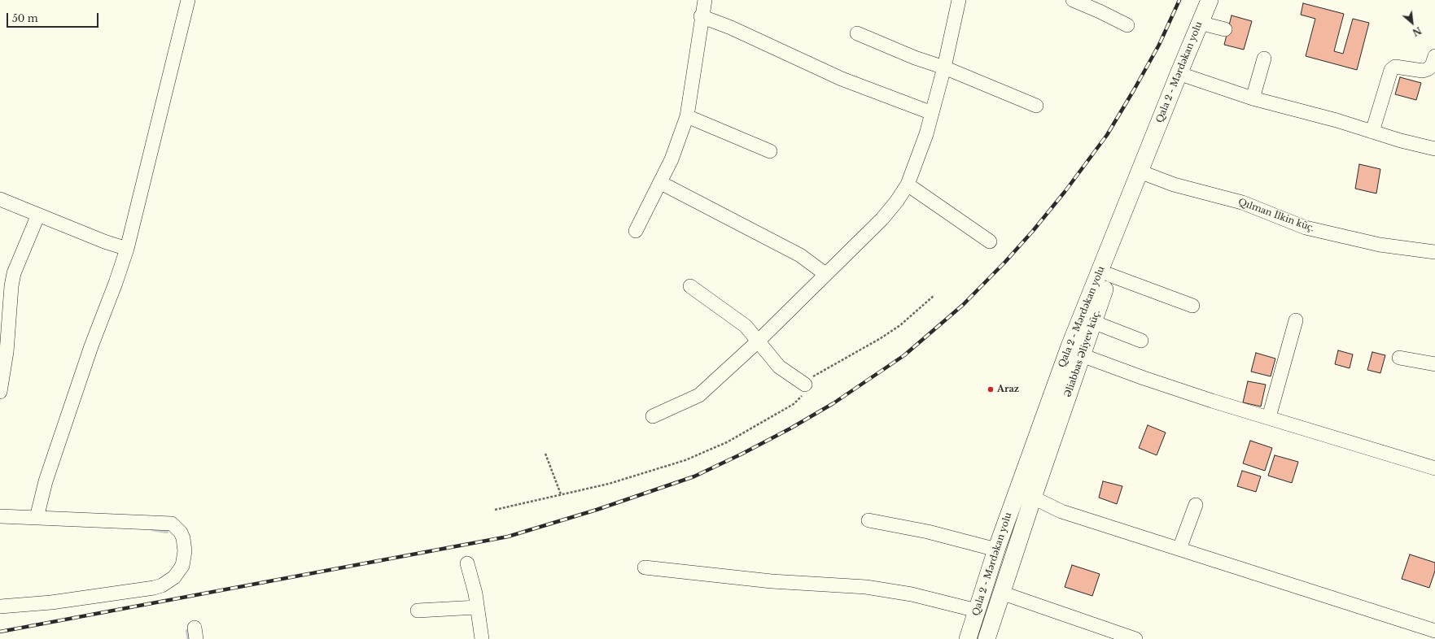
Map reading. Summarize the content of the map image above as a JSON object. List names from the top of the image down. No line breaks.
{"streets":{"main road":["Qala 2 - Mərdəkan yolu","Əliabbas Əliyev küç."],"street":["Qılman İlkin küç."]},"crossings":[["Qala 2 - Mərdəkan yolu","Qılman İlkin küç."],["Qala 2 - Mərdəkan yolu","Əliabbas Əliyev küç."],["Qılman İlkin küç.","Əliabbas Əliyev küç."]],"places":["Araz"],"scale_bar":"50 m","north":"bottom right"}
